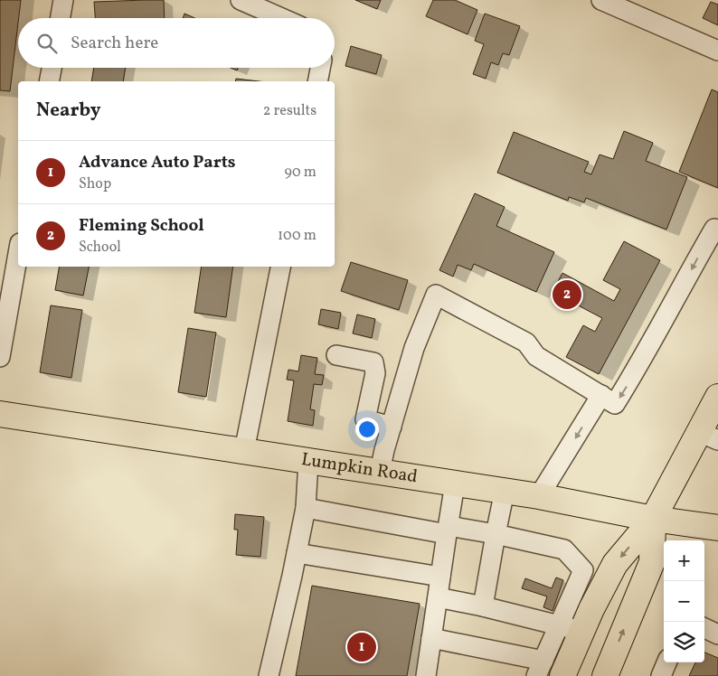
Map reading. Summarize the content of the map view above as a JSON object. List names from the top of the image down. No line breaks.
{"streets":{"main road":["Lumpkin Road"]},"page":{"search":"Search here","heading":["Nearby","2 results"],"list":[{"mark":"1","name":"Advance Auto Parts","note":"Shop","value":"90 m"},{"mark":"2","name":"Fleming School","note":"School","value":"100 m"}],"pins":["2","1"],"map_buttons":["+","−"]}}
